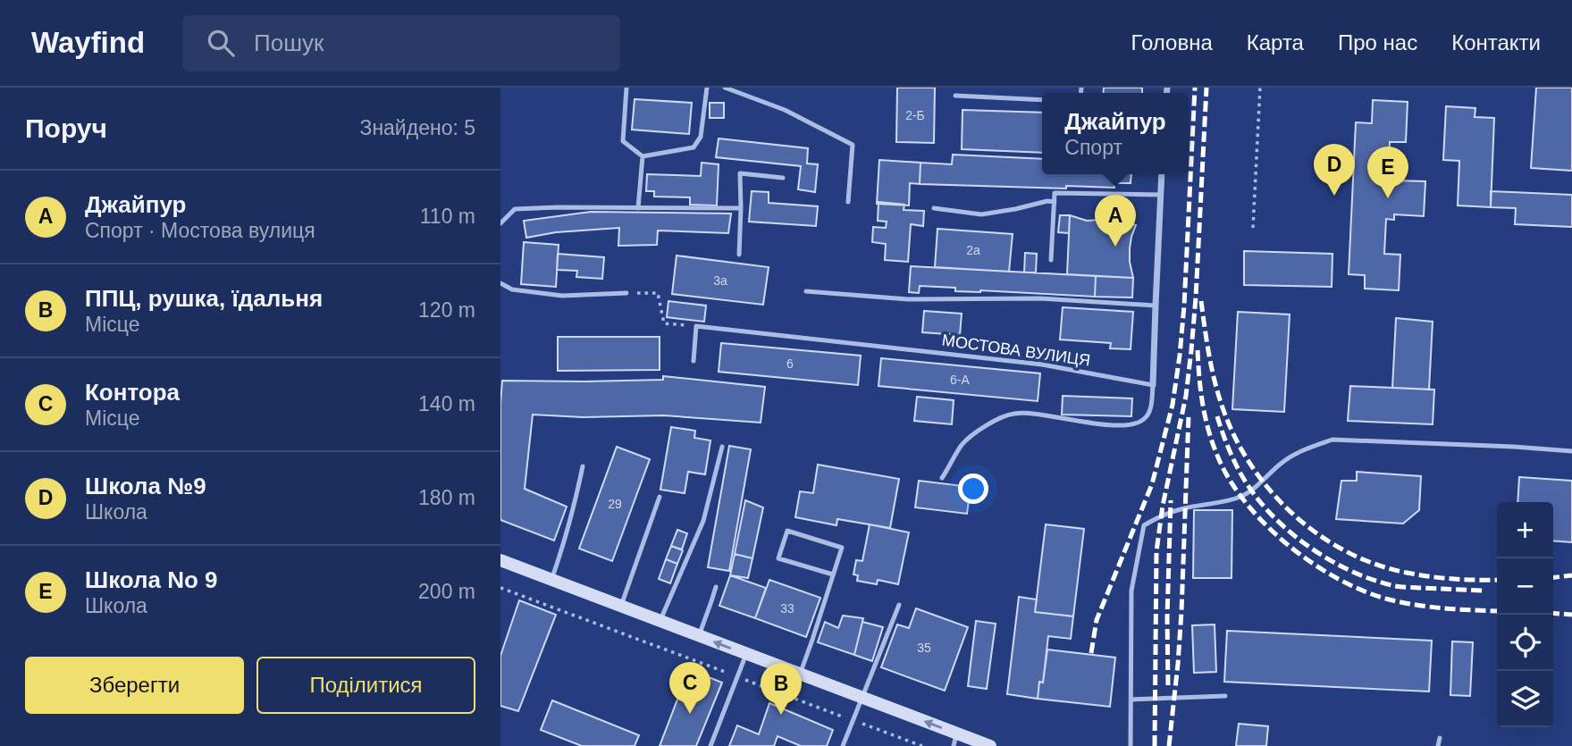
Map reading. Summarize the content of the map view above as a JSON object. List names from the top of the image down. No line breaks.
{"streets":{"lane":["МОСТОВА ВУЛИЦЯ"]},"house_numbers":["2-Б","2а","3а","6","6-А","29","33","35"],"page":{"header":"Wayfind","search":"Пошук","nav":["Головна","Карта","Про нас","Контакти"],"heading":["Поруч","Знайдено: 5"],"popup":["Джайпур","Спорт"],"pins":["D","E","A","C","B"],"list":[{"mark":"A","name":"Джайпур","note":"Спорт · Мостова вулиця","value":"110 m"},{"mark":"B","name":"ППЦ, рушка, їдальня","note":"Місце","value":"120 m"},{"mark":"C","name":"Контора","note":"Місце","value":"140 m"},{"mark":"D","name":"Школа №9","note":"Школа","value":"180 m"},{"mark":"E","name":"Школа No 9","note":"Школа","value":"200 m"}],"map_buttons":["+","−"],"buttons":["Зберегти","Поділитися"]}}
